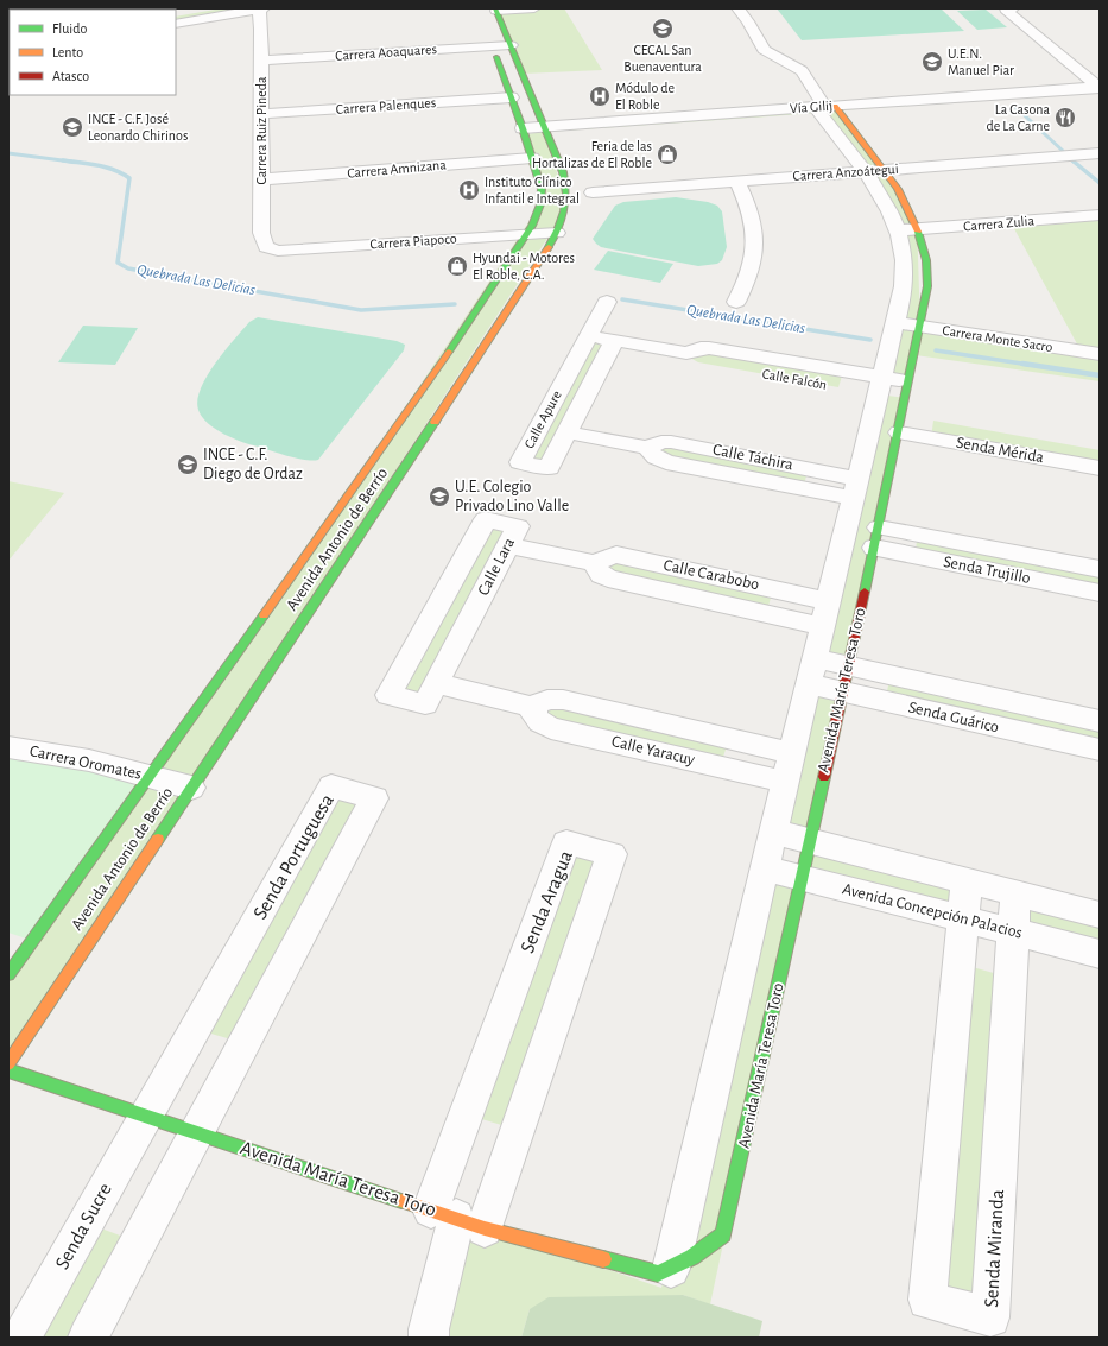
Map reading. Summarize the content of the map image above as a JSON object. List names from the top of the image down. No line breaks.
{"streets":{"street":["Carrera Aoaquares","Carrera Palenques","Vía Gilij","Carrera Ruiz Pineda","Carrera Amnizana","Carrera Anzoátegui","Carrera Zulia","Carrera Piapoco","Carrera Monte Sacro","Calle Falcón","Calle Apure","Senda Mérida","Calle Táchira","Avenida Antonio de Berrío","Calle Lara","Senda Trujillo","Calle Carabobo","Avenida María Teresa Toro","Senda Guárico","Calle Yaracuy","Carrera Oromates","Senda Portuguesa","Senda Aragua","Avenida Concepción Palacios","Senda Sucre","Senda Miranda"]},"crossings":[["Carrera Aoaquares","Carrera Ruiz Pineda"],["Carrera Aoaquares","Avenida Antonio de Berrío"],["Carrera Palenques","Carrera Ruiz Pineda"],["Carrera Palenques","Avenida Antonio de Berrío"],["Vía Gilij","Avenida Antonio de Berrío"],["Vía Gilij","Avenida María Teresa Toro"],["Carrera Ruiz Pineda","Carrera Amnizana"],["Carrera Ruiz Pineda","Carrera Piapoco"],["Carrera Amnizana","Avenida Antonio de Berrío"],["Carrera Anzoátegui","Avenida María Teresa Toro"],["Carrera Zulia","Avenida María Teresa Toro"],["Carrera Piapoco","Avenida Antonio de Berrío"],["Carrera Monte Sacro","Avenida María Teresa Toro"],["Calle Falcón","Calle Apure"],["Calle Falcón","Senda Mérida"],["Calle Falcón","Avenida María Teresa Toro"],["Calle Apure","Calle Táchira"],["Senda Mérida","Avenida María Teresa Toro"],["Calle Táchira","Avenida María Teresa Toro"],["Avenida Antonio de Berrío","Carrera Oromates"],["Senda Trujillo","Avenida María Teresa Toro"],["Calle Carabobo","Avenida María Teresa Toro"],["Avenida María Teresa Toro","Senda Guárico"],["Avenida María Teresa Toro","Calle Yaracuy"],["Avenida María Teresa Toro","Senda Portuguesa"],["Avenida María Teresa Toro","Senda Aragua"],["Avenida María Teresa Toro","Avenida Concepción Palacios"],["Avenida María Teresa Toro","Senda Sucre"],["Senda Portuguesa","Senda Sucre"],["Avenida Concepción Palacios","Senda Miranda"]],"water":["Quebrada Las Delicias"],"places":{"school or university":["CECAL San Buenaventura","U.E.N. Manuel Piar","INCE - C.F. José Leonardo Chirinos","INCE - C.F. Diego de Ordaz","U.E. Colegio Privado Lino Valle"],"hospital":["Módulo de El Roble","Instituto Clínico Infantil e Integral"],"restaurant":["La Casona de La Carne"],"shop":["Feria de las Hortalizas de El Roble","Hyundai - Motores El Roble, C.A."]},"legend":["Fluido","Lento","Atasco"]}
